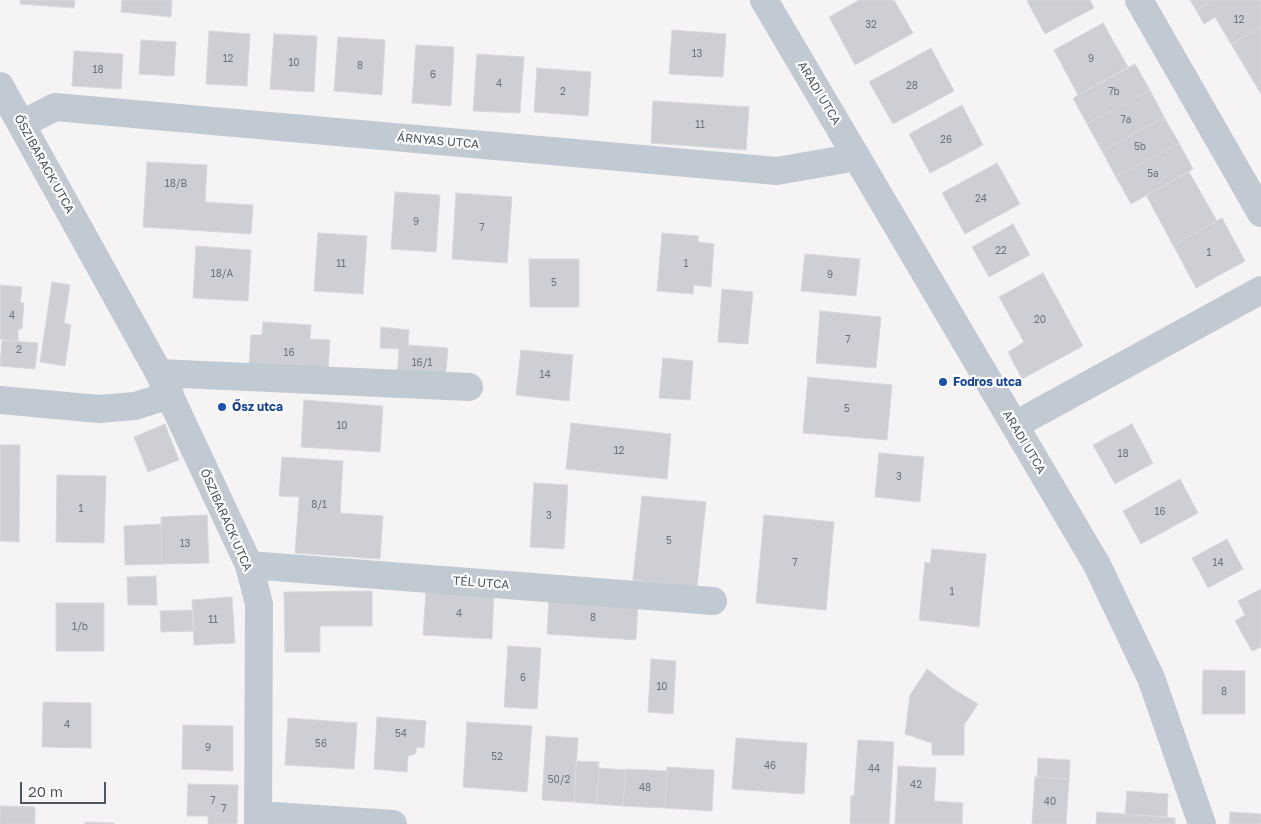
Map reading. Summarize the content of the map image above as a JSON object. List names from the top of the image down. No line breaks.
{"streets":{"street":["ARADI UTCA","ÁRNYAS UTCA","ŐSZIBARACK UTCA","TÉL UTCA"]},"crossings":[["ARADI UTCA","ÁRNYAS UTCA"],["ÁRNYAS UTCA","ŐSZIBARACK UTCA"],["ŐSZIBARACK UTCA","TÉL UTCA"]],"places":["Fodros utca","Ősz utca"],"house_numbers":["12","32","13","12","9","10","8","18","6","4","28","2","7b","7a","11","26","5b","5a","18/B","24","9","7","22","1","11","1","18/A","9","5","4","20","7","2","16","16/1","14","5","10","12","18","3","8/1","1","16","3","5","13","7","14","1","4","8","11","1/b","6","10","8","4","54","56","9","52","46","44","50/2","42","48","7","40","7"],"scale_bar":"20 m"}
